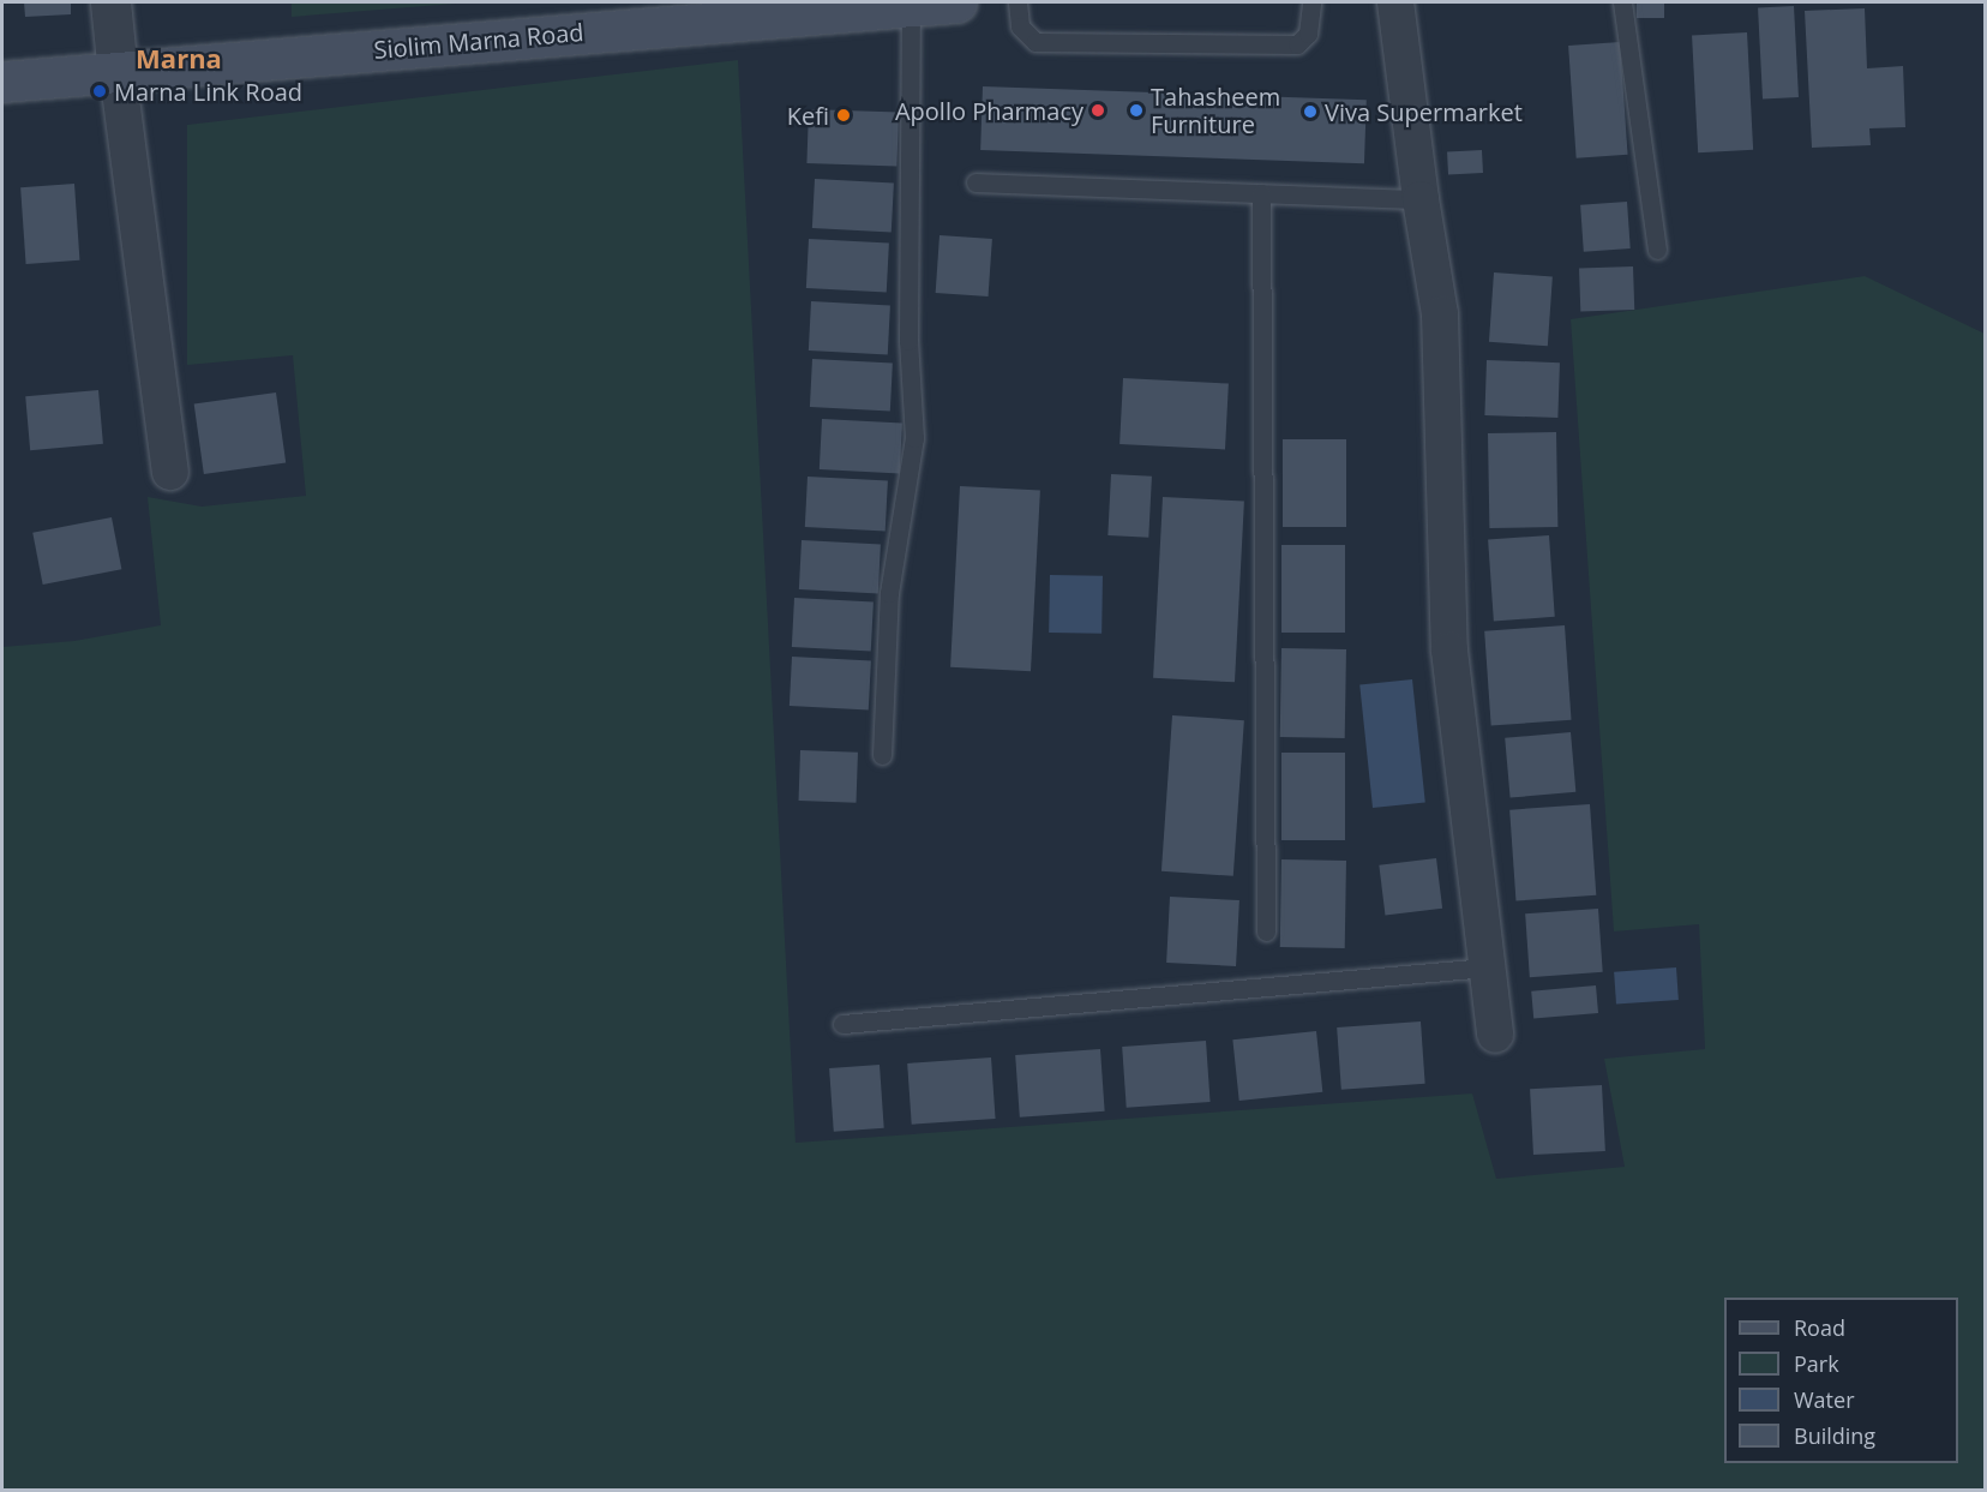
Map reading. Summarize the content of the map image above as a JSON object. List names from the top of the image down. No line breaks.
{"streets":{"main road":["Siolim Marna Road"]},"districts":["Marna"],"places":["Marna Link Road","Apollo Pharmacy","Tahasheem Furniture","Viva Supermarket","Kefi"],"legend":["Road","Park","Water","Building"]}
